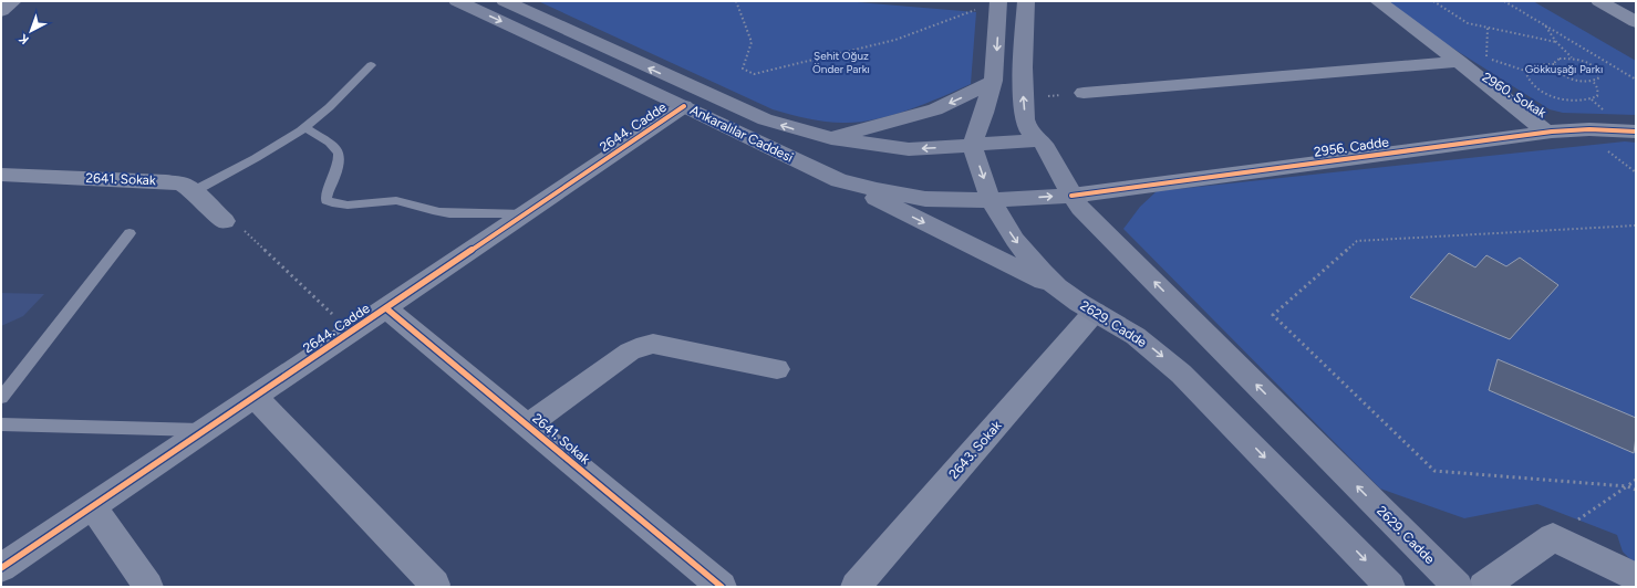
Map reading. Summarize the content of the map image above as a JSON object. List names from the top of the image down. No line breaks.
{"streets":{"main road":["Ankaralılar Caddesi","2629. Cadde"],"street":["2960. Sokak","2644. Cadde","2956. Cadde","2641. Sokak","2643. Sokak"]},"crossings":[["2960. Sokak","2956. Cadde"],["2644. Cadde","Ankaralılar Caddesi"],["2644. Cadde","2641. Sokak"],["Ankaralılar Caddesi","2956. Cadde"],["Ankaralılar Caddesi","2629. Cadde"],["2956. Cadde","2629. Cadde"],["2629. Cadde","2643. Sokak"]],"parks":["Şehit Oğuz Önder Parkı","Gökkuşağı Parkı"],"north":"bottom left"}
